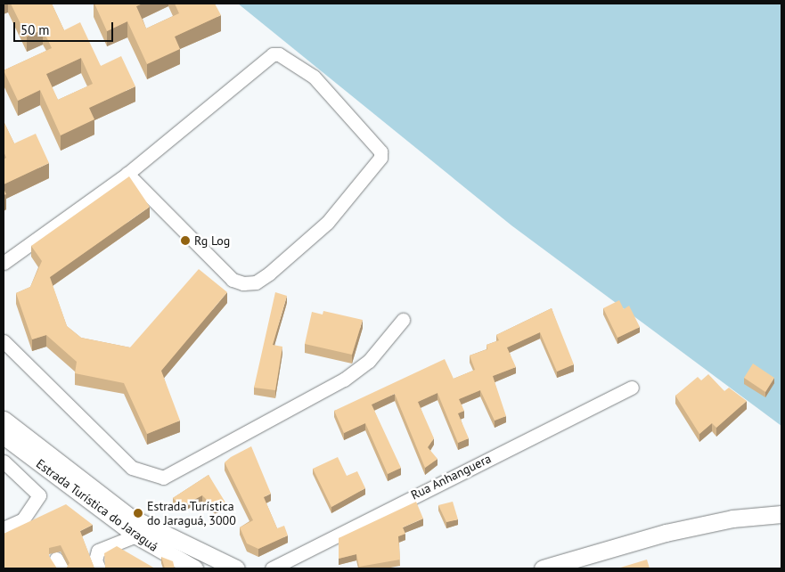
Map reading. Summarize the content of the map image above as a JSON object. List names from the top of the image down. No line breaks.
{"streets":{"main road":["Estrada Turística do Jaraguá"],"street":["Rua Anhanguera"]},"places":["Rg Log","Estrada Turística do Jaraguá, 3000"],"scale_bar":"50 m"}
